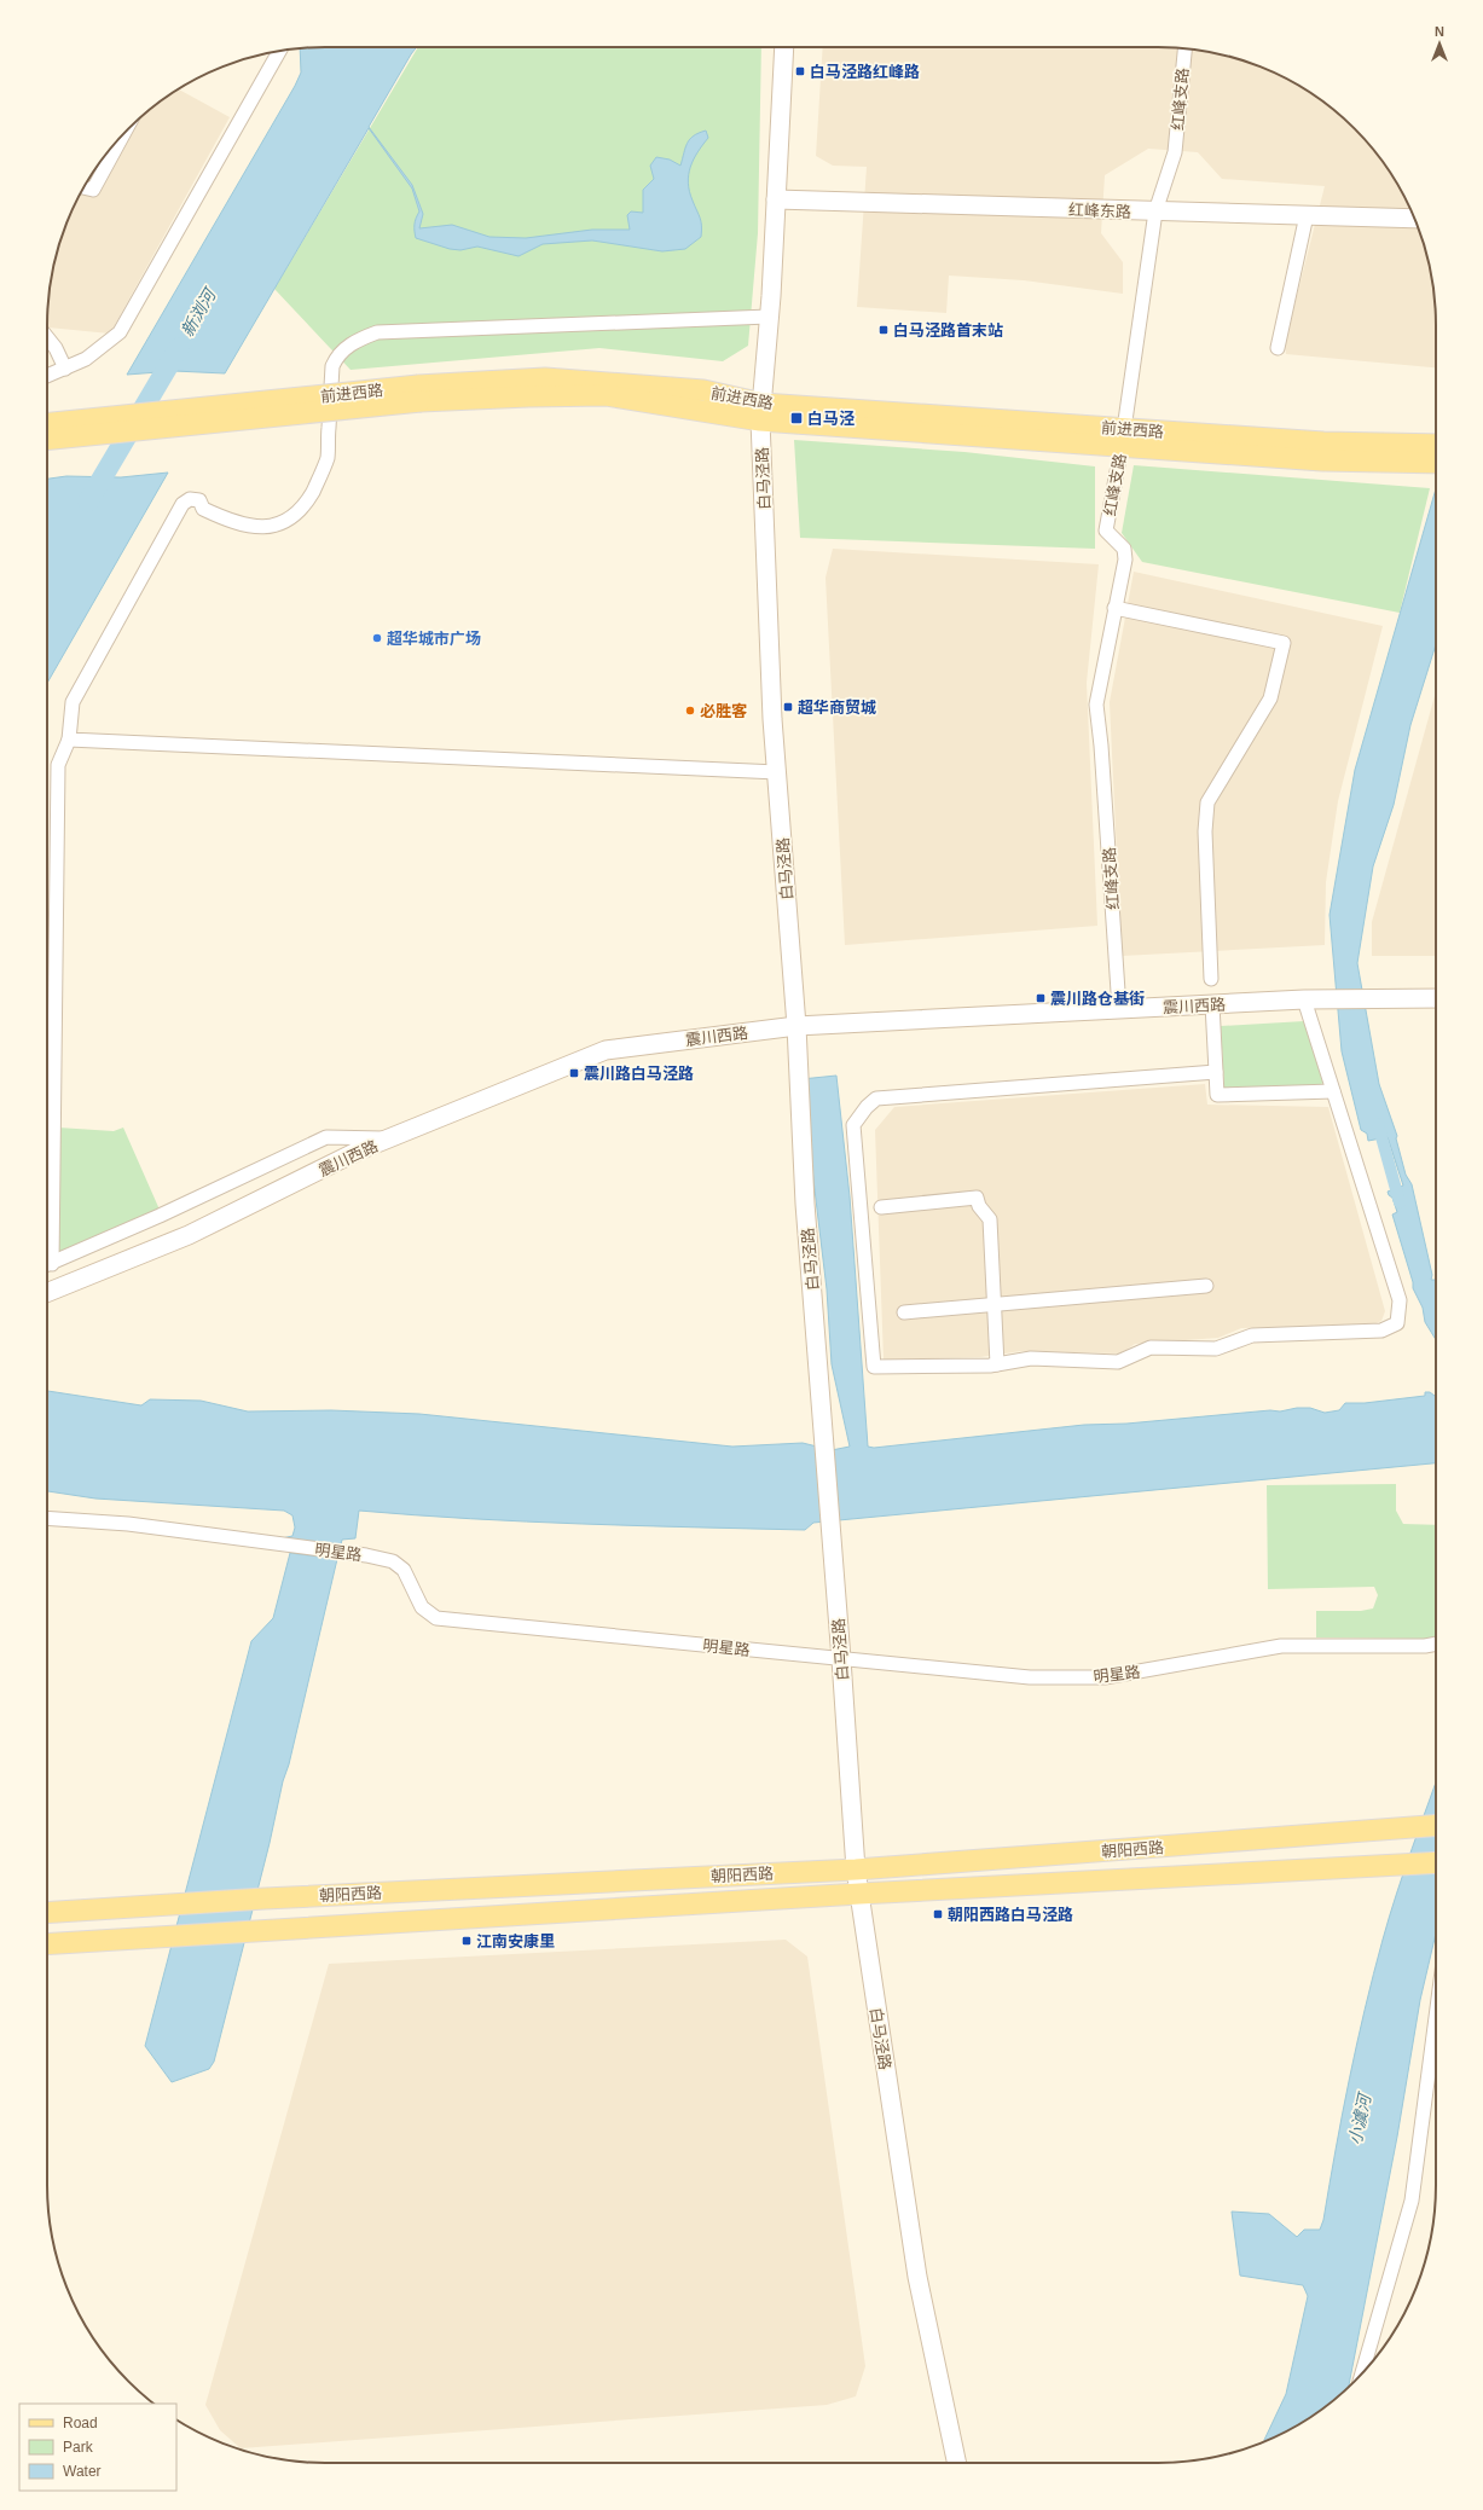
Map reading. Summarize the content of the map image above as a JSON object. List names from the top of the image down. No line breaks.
{"streets":{"main road":["红峰东路","前进西路","白马泾路","震川西路","朝阳西路"],"street":["红峰支路","明星路"]},"crossings":[["红峰支路","红峰东路"],["红峰支路","前进西路"],["红峰支路","震川西路"],["红峰东路","白马泾路"],["前进西路","白马泾路"],["白马泾路","震川西路"],["白马泾路","明星路"],["白马泾路","朝阳西路"]],"water":["新浏河","小澞河"],"places":{"transit":["白马泾路红峰路","白马泾路首末站","白马泾","超华商贸城","震川路仓基街","震川路白马泾路","朝阳西路白马泾路","江南安康里"],"other":["超华城市广场","必胜客"]},"legend":["Road","Park","Water"],"north":"top"}
